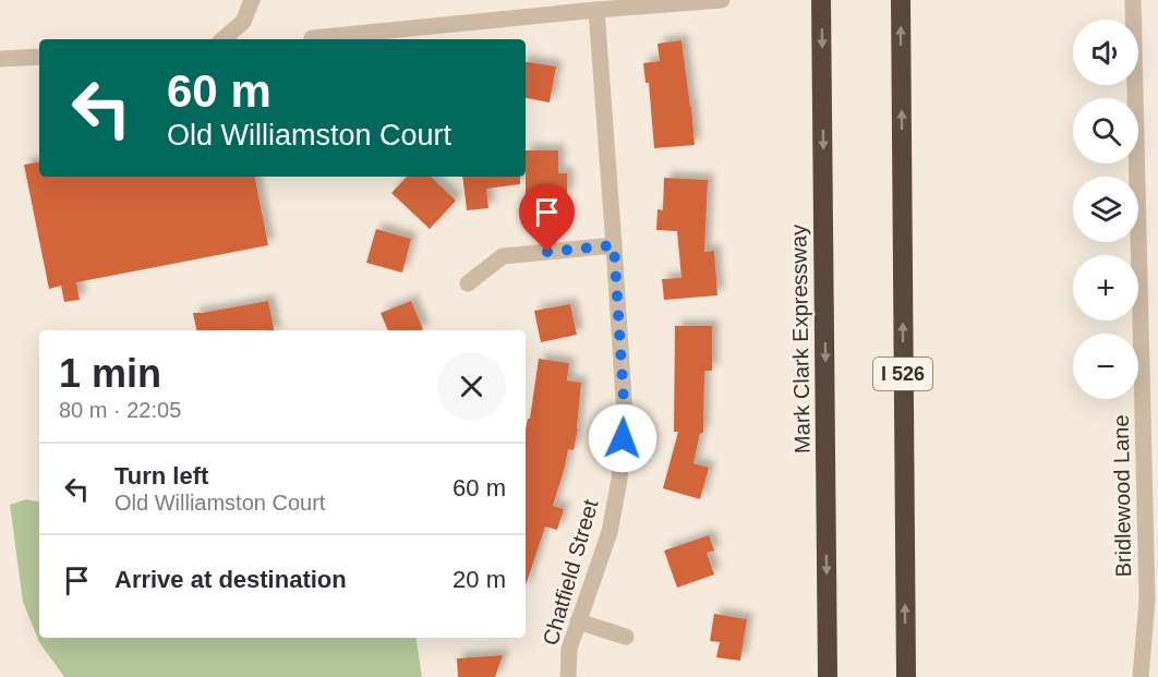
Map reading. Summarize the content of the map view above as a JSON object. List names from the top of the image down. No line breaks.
{"streets":{"highway":["Mark Clark Expressway","I 526"],"street":["Bridlewood Lane","Chatfield Street"]},"page":{"map_buttons":["+","−"],"turn":["60 m","Old Williamston Court"],"heading":["1 min","80 m · 22:05"],"list":[{"name":"Turn left","note":"Old Williamston Court","value":"60 m"},{"name":"Arrive at destination","value":"20 m"}]}}
